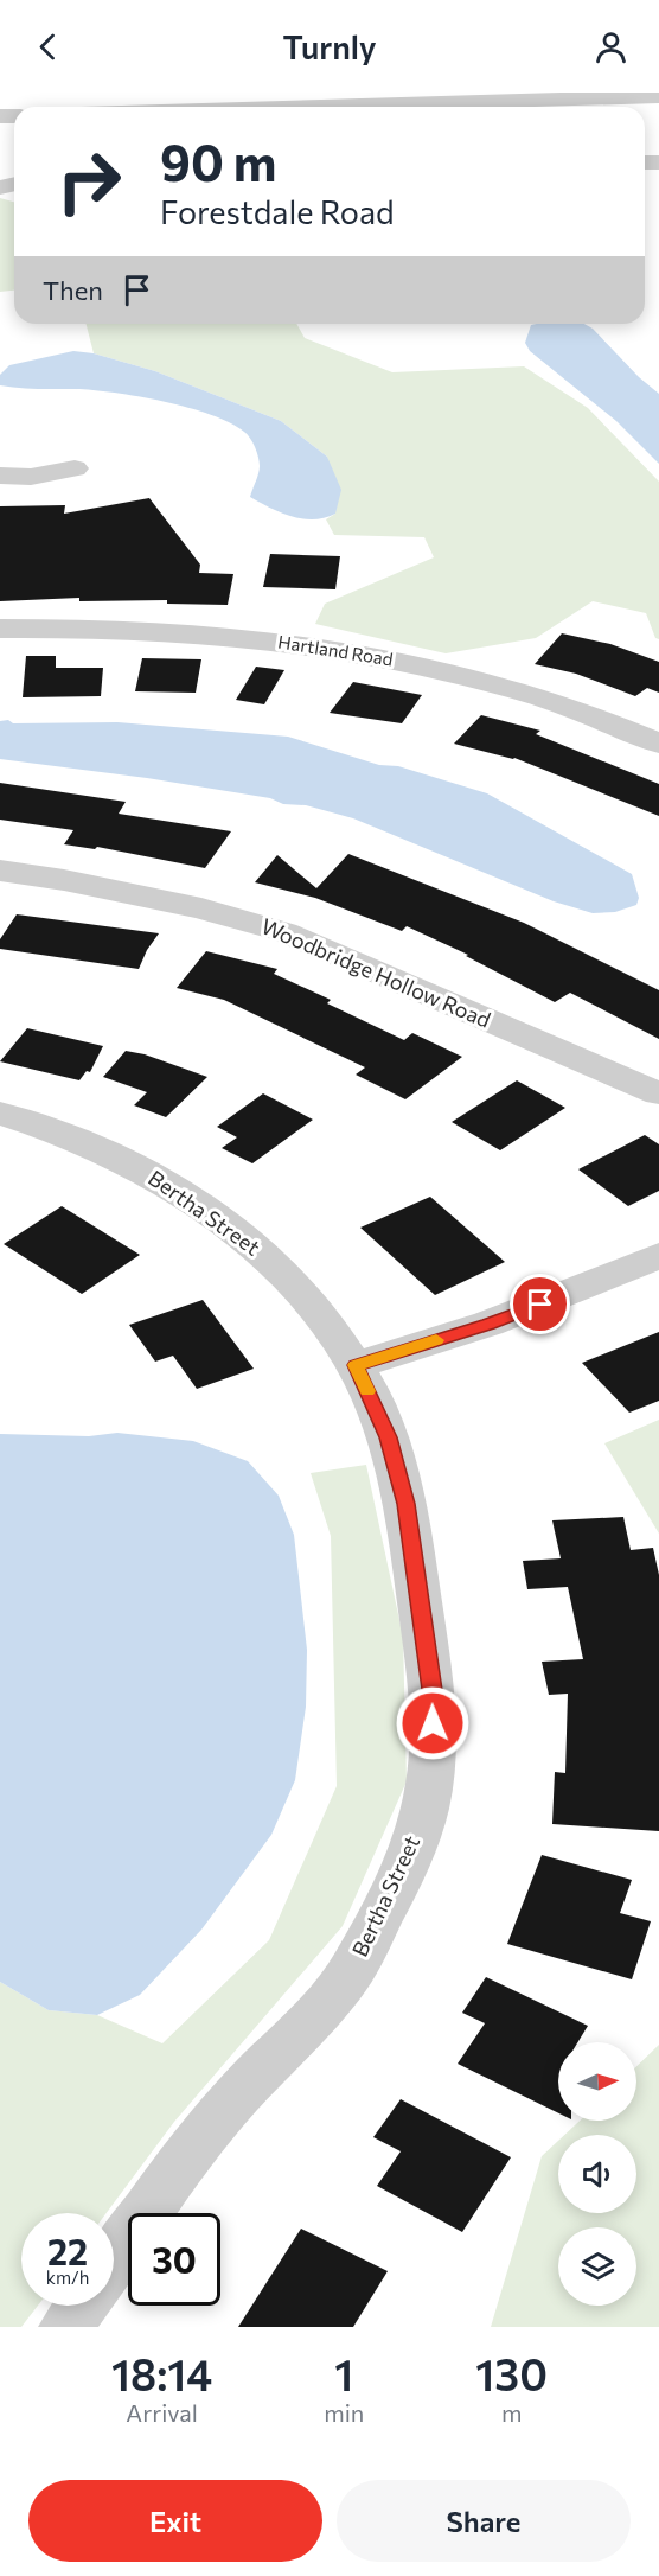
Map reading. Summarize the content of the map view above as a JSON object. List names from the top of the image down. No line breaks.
{"streets":{"street":["Hartland Road","Woodbridge Hollow Road","Bertha Street"]},"north":"right","page":{"header":"Turnly","turn":["90 m","Forestdale Road"],"then":"Then","speed":"22 km/h","limit":"30","eta":["18:14","Arrival","1","min","130","m"],"buttons":["Exit","Share"]}}
